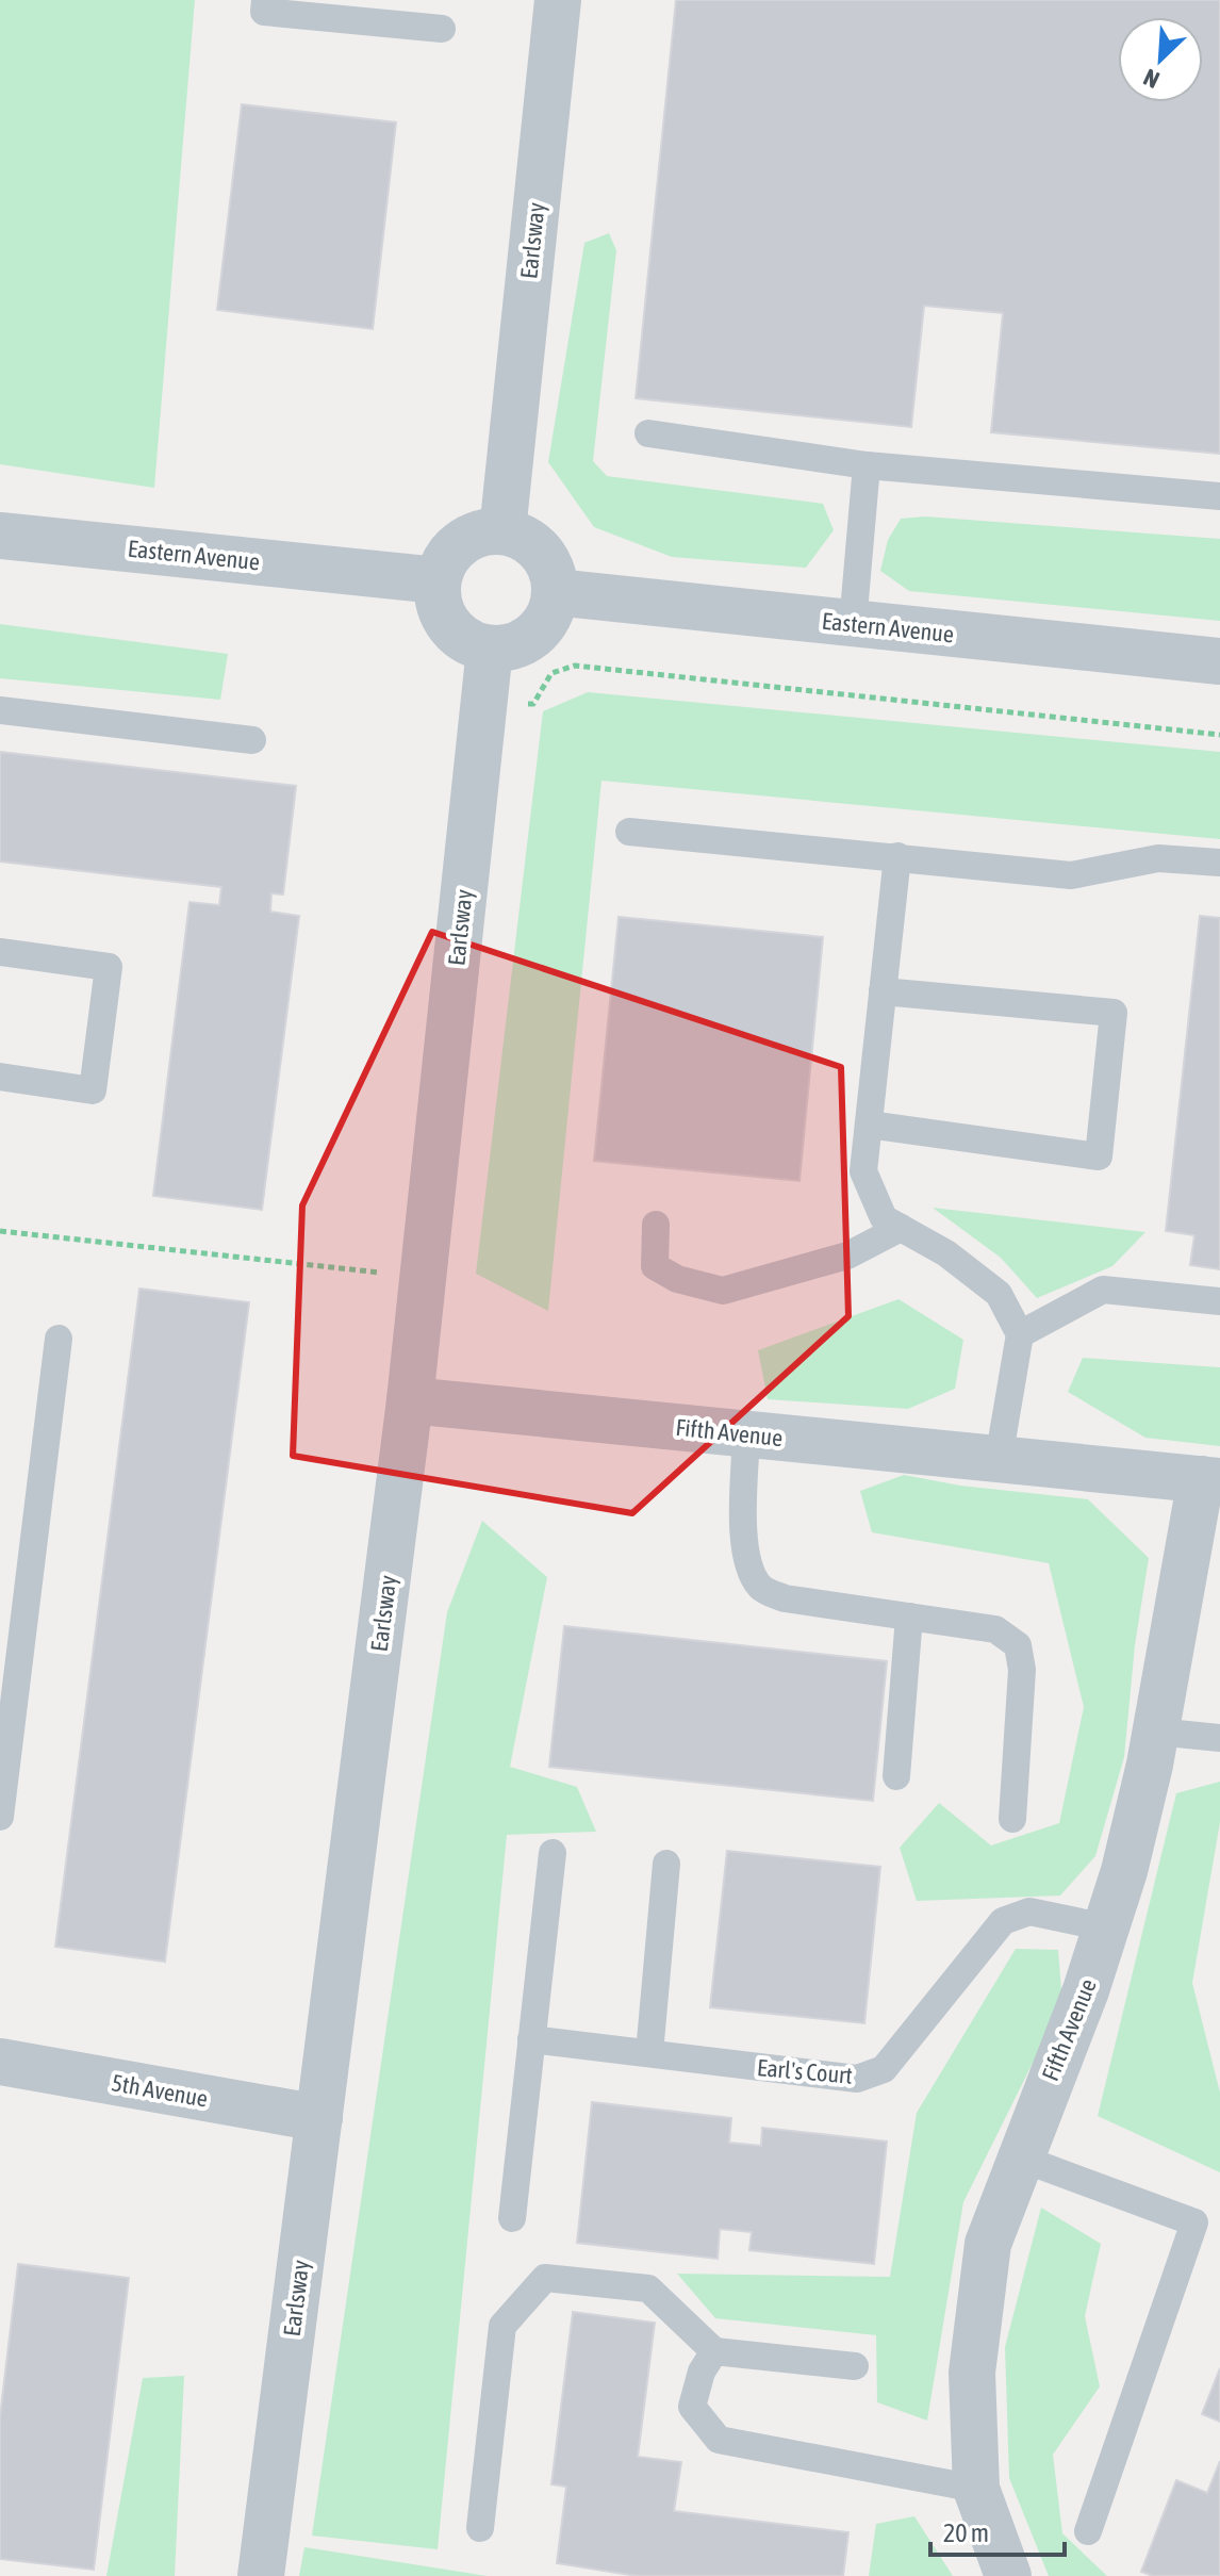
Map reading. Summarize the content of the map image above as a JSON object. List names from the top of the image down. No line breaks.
{"streets":{"street":["Earlsway","Eastern Avenue","Fifth Avenue","5th Avenue"],"lane":["Earl's Court"]},"crossings":[["Earlsway","Eastern Avenue"],["Earlsway","Fifth Avenue"],["Earlsway","5th Avenue"],["Fifth Avenue","Earl's Court"]],"scale_bar":"20 m","north":"bottom left"}
